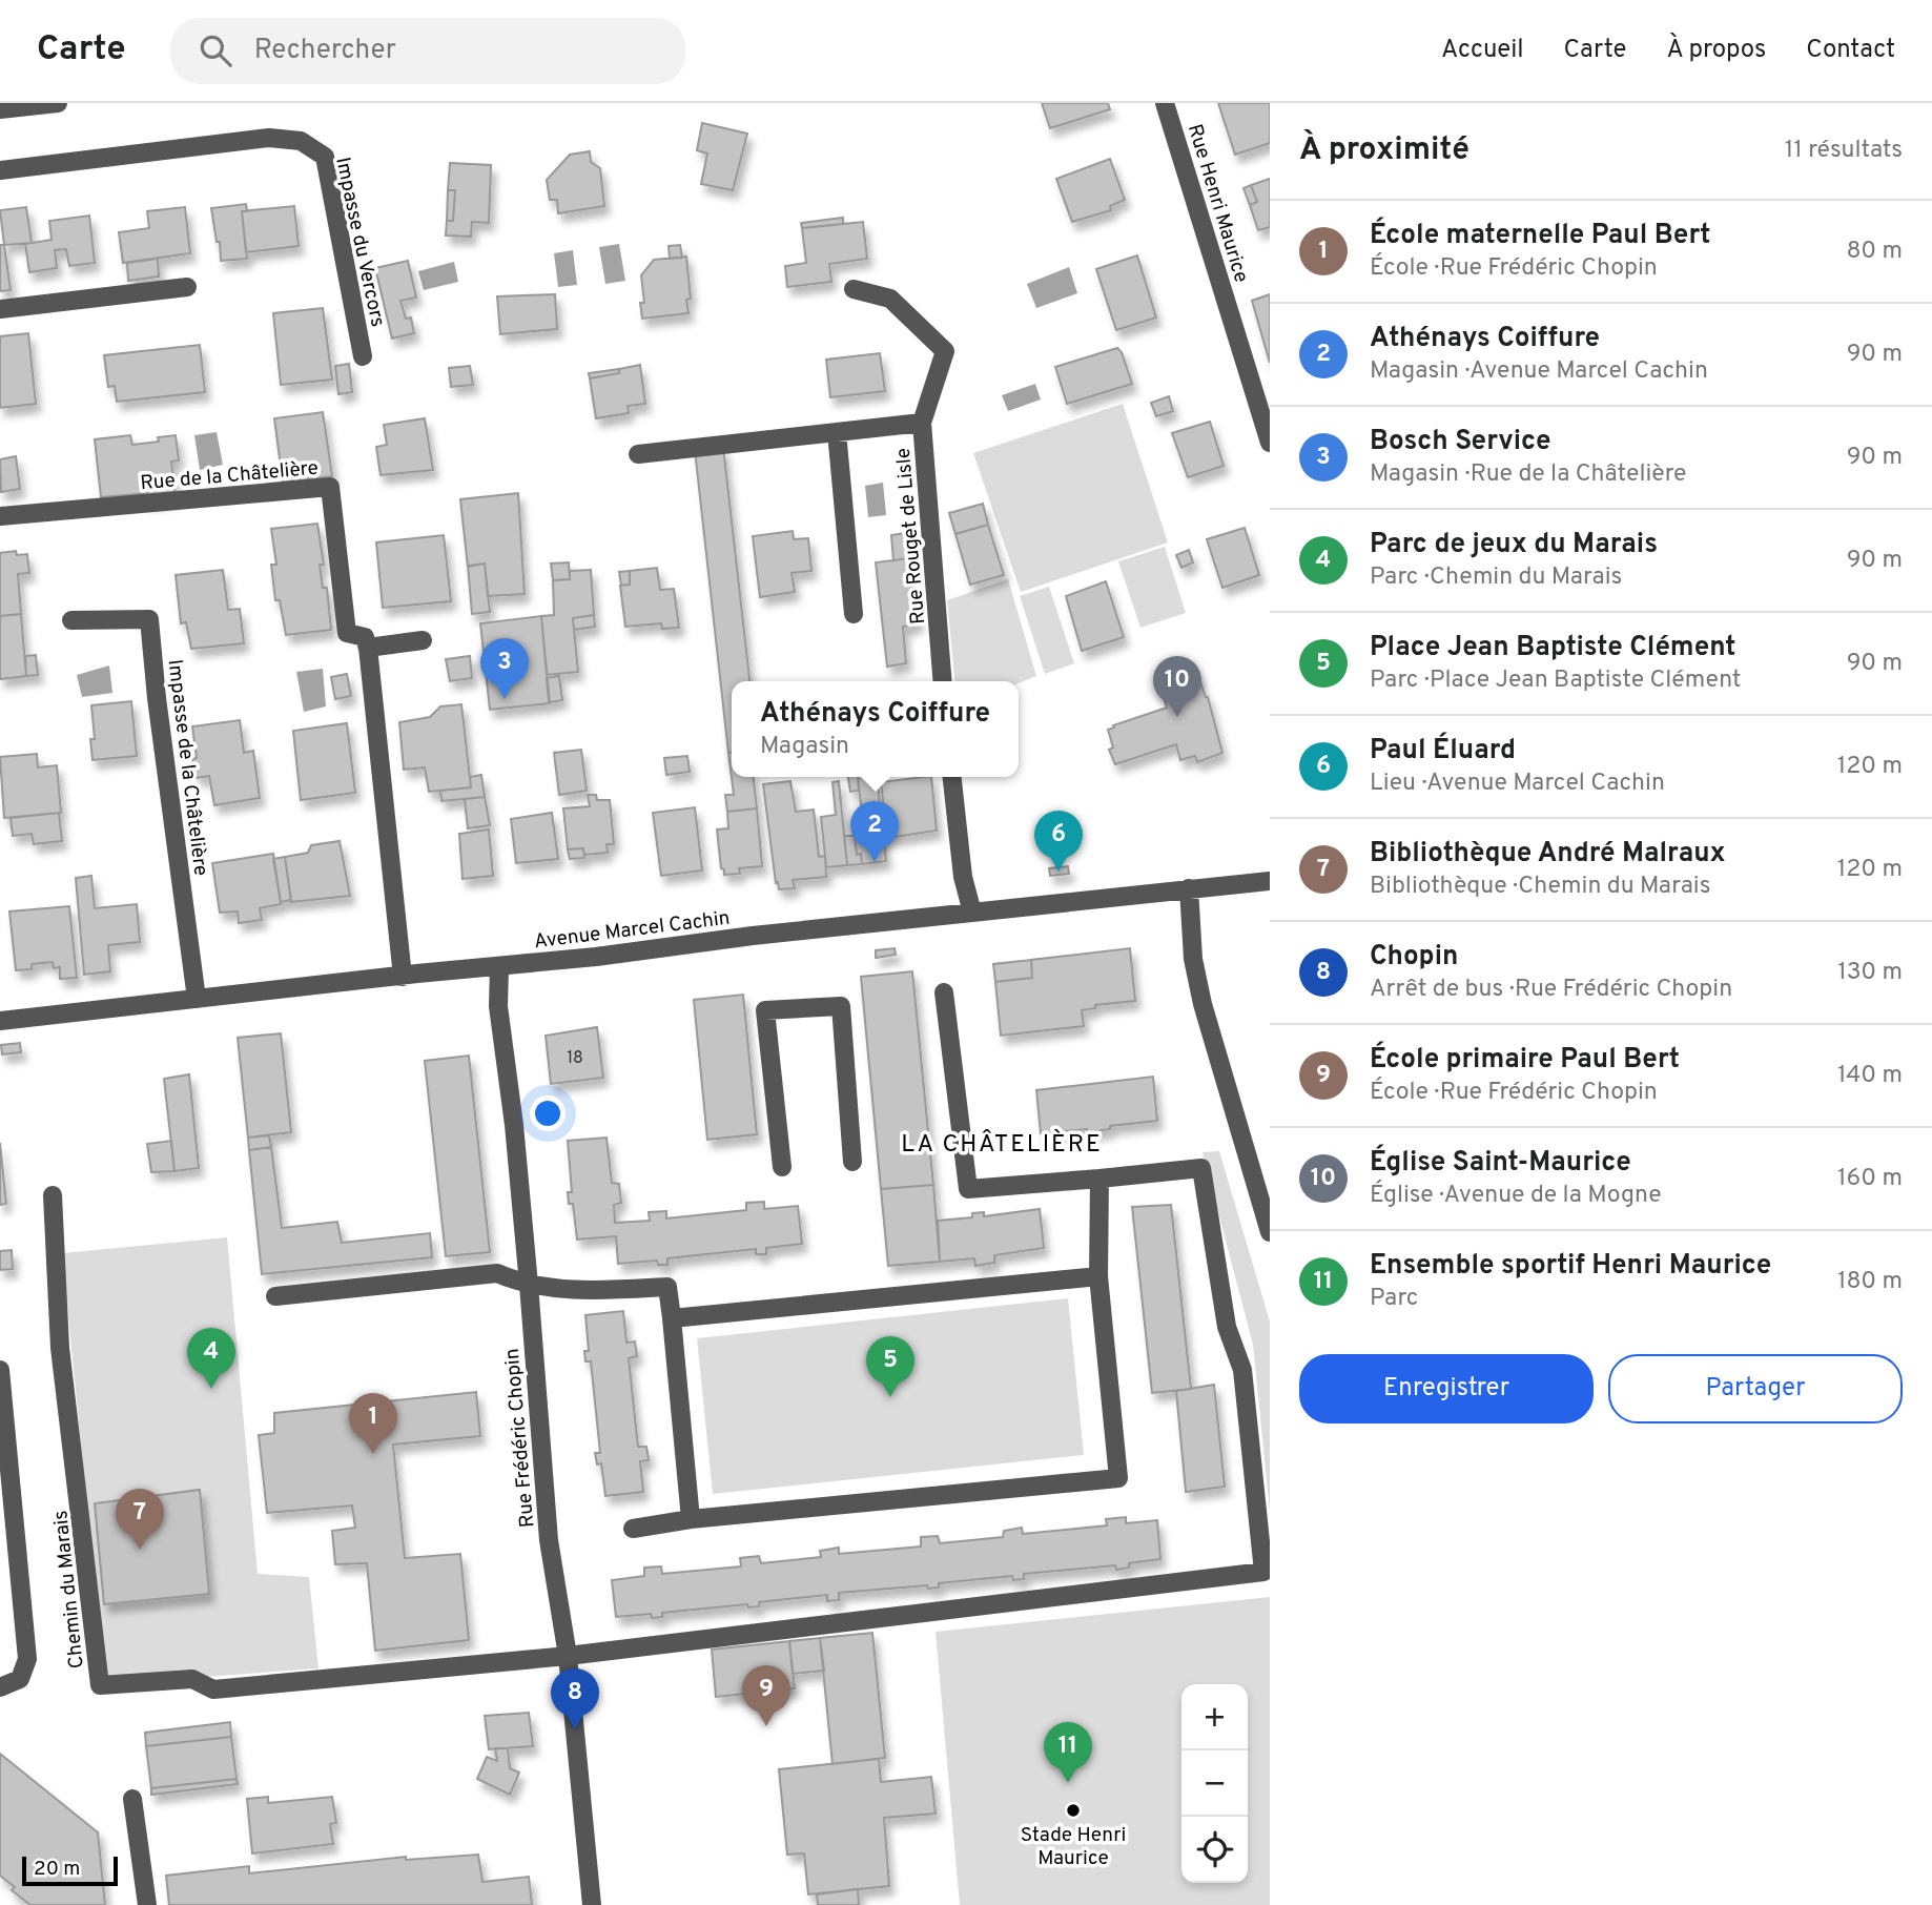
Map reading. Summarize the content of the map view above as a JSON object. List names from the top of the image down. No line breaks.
{"streets":{"street":["Rue Henri Maurice","Impasse du Vercors","Rue de la Châtelière","Rue Rouget de Lisle","Impasse de la Châtelière","Avenue Marcel Cachin","Rue Frédéric Chopin","Chemin du Marais"]},"crossings":[["Impasse de la Châtelière","Avenue Marcel Cachin"],["Avenue Marcel Cachin","Rue Frédéric Chopin"],["Rue Frédéric Chopin","Chemin du Marais"]],"districts":["LA CHÂTELIÈRE"],"places":["Stade Henri Maurice"],"house_numbers":["18"],"scale_bar":"20 m","page":{"header":"Carte","search":"Rechercher","nav":["Accueil","Carte","À propos","Contact"],"heading":["À proximité","11 résultats"],"list":[{"mark":"1","name":"École maternelle Paul Bert","note":"École · Rue Frédéric Chopin","value":"80 m"},{"mark":"2","name":"Athénays Coiffure","note":"Magasin · Avenue Marcel Cachin","value":"90 m"},{"mark":"3","name":"Bosch Service","note":"Magasin · Rue de la Châtelière","value":"90 m"},{"mark":"4","name":"Parc de jeux du Marais","note":"Parc · Chemin du Marais","value":"90 m"},{"mark":"5","name":"Place Jean Baptiste Clément","note":"Parc · Place Jean Baptiste Clément","value":"90 m"},{"mark":"6","name":"Paul Éluard","note":"Lieu · Avenue Marcel Cachin","value":"120 m"},{"mark":"7","name":"Bibliothèque André Malraux","note":"Bibliothèque · Chemin du Marais","value":"120 m"},{"mark":"8","name":"Chopin","note":"Arrêt de bus · Rue Frédéric Chopin","value":"130 m"},{"mark":"9","name":"École primaire Paul Bert","note":"École · Rue Frédéric Chopin","value":"140 m"},{"mark":"10","name":"Église Saint-Maurice","note":"Église · Avenue de la Mogne","value":"160 m"},{"mark":"11","name":"Ensemble sportif Henri Maurice","note":"Parc","value":"180 m"}],"pins":["3","10","2","6","4","5","1","7","9","8","11"],"popup":["Athénays Coiffure","Magasin"],"buttons":["Enregistrer","Partager"],"map_buttons":["+","−"],"scale":"20 m"}}
